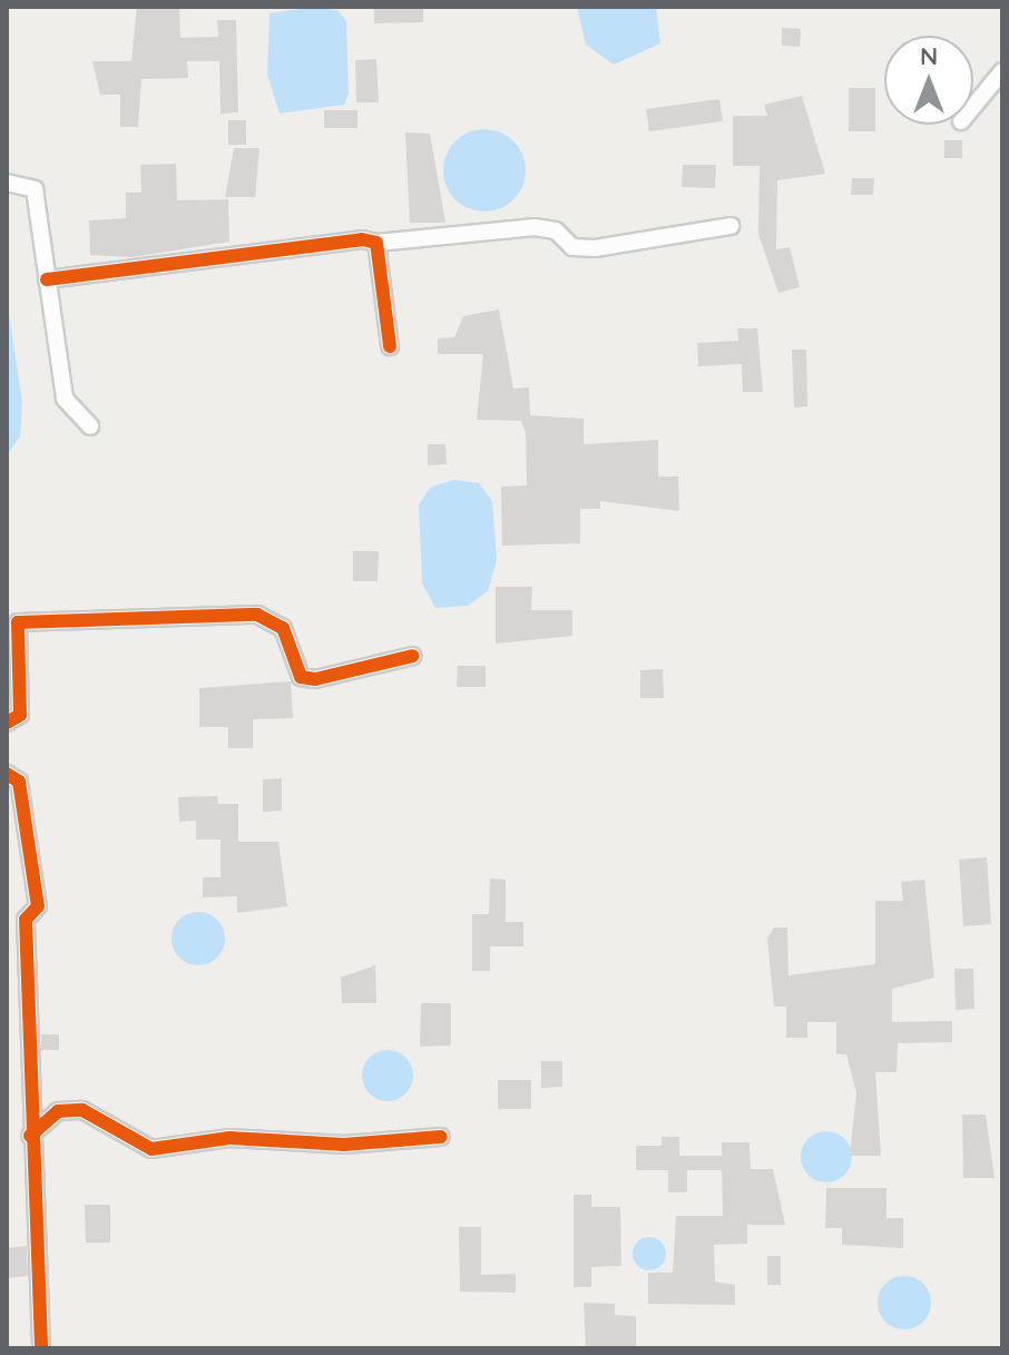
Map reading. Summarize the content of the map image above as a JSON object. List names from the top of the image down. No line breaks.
{"north":"top"}
